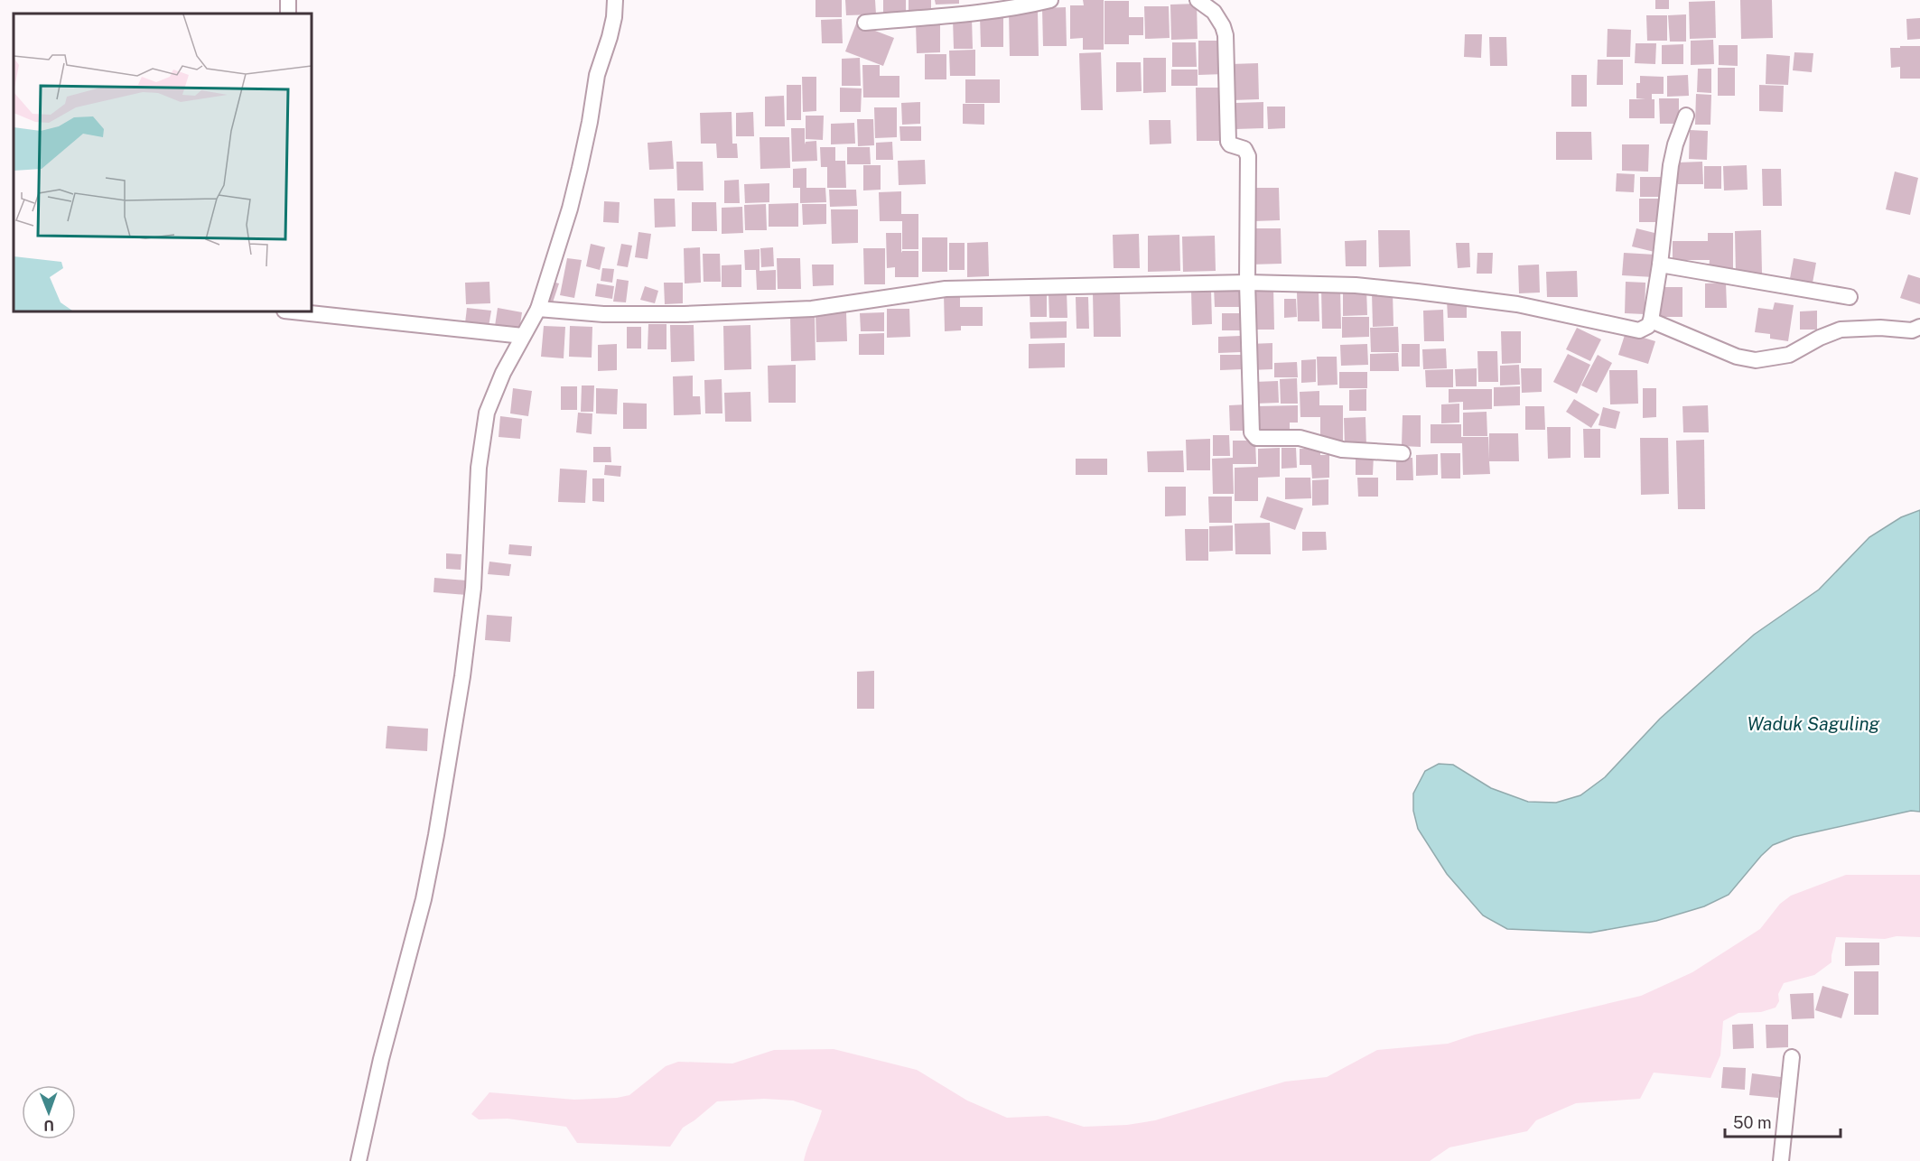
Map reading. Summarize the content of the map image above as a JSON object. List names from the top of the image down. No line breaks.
{"water":["Waduk Saguling"],"scale_bar":"50 m","north":"bottom"}
